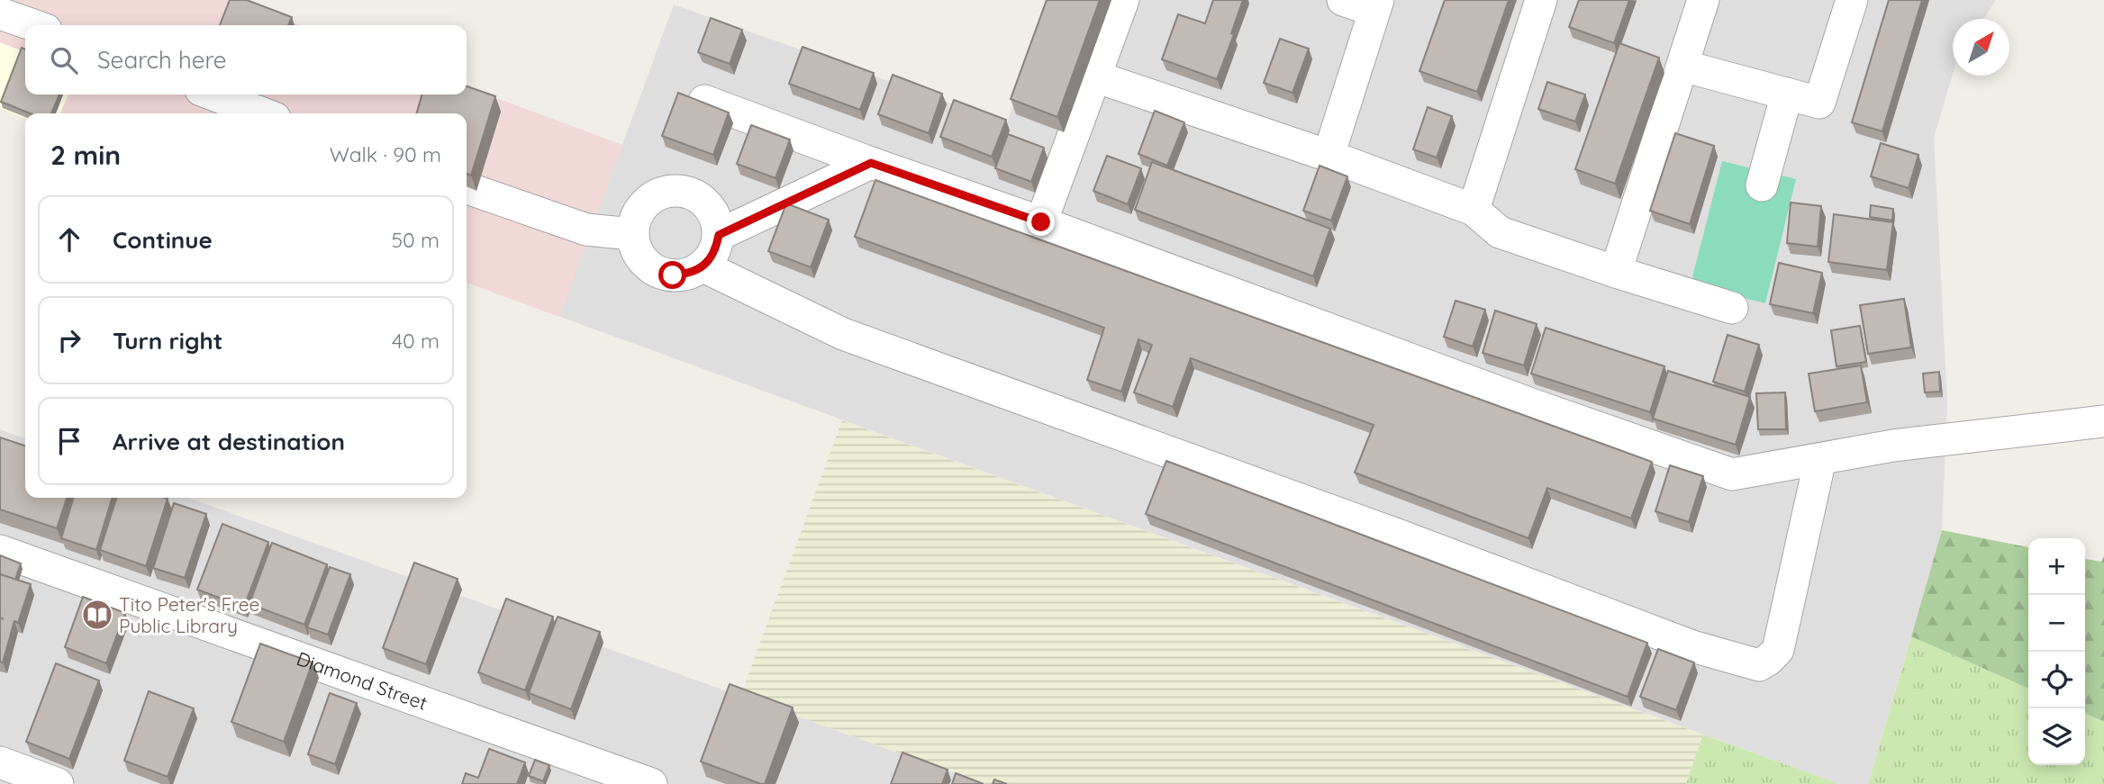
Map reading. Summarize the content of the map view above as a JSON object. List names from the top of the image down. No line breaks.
{"streets":{"street":["Diamond Street"]},"places":{"library":["Tito Peter's Free Public Library"]},"north":"top right","page":{"search":"Search here","heading":["2 min","Walk · 90 m"],"list":[["Continue","50 m"],["Turn right","40 m"],"Arrive at destination"],"map_buttons":["+","−"]}}
